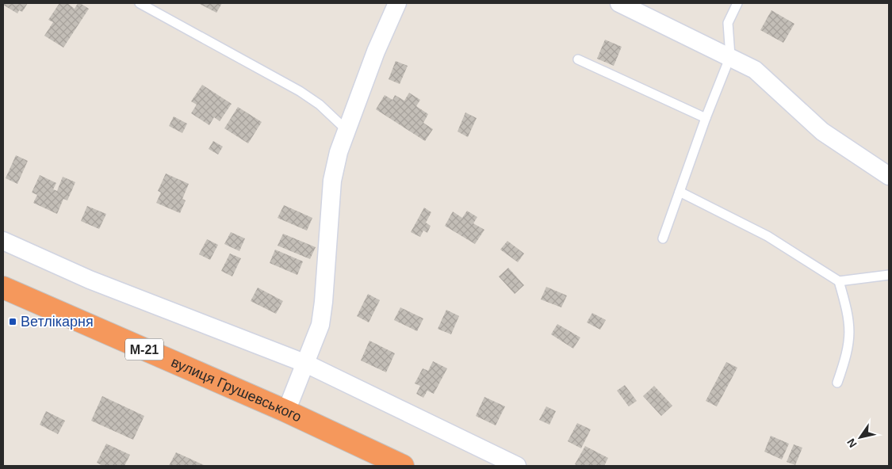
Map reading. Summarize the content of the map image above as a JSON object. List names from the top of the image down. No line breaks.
{"streets":{"highway":["М-21","вулиця Грушевського"]},"places":{"transit":["Ветлікарня"]},"north":"bottom left"}
